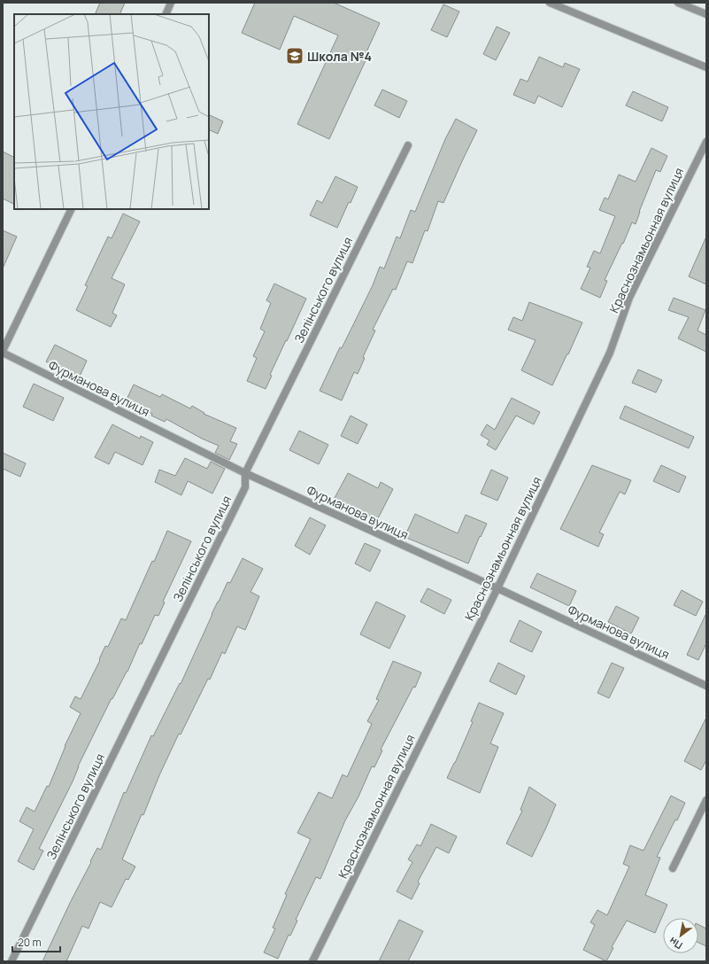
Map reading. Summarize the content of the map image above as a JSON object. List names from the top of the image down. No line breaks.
{"streets":{"street":["Краснознамьонная вулиця","Зелінського вулиця","Фурманова вулиця"]},"crossings":[["Краснознамьонная вулиця","Фурманова вулиця"],["Зелінського вулиця","Фурманова вулиця"]],"places":{"school or university":["Школа №4"]},"scale_bar":"20 m","north":"bottom left"}
